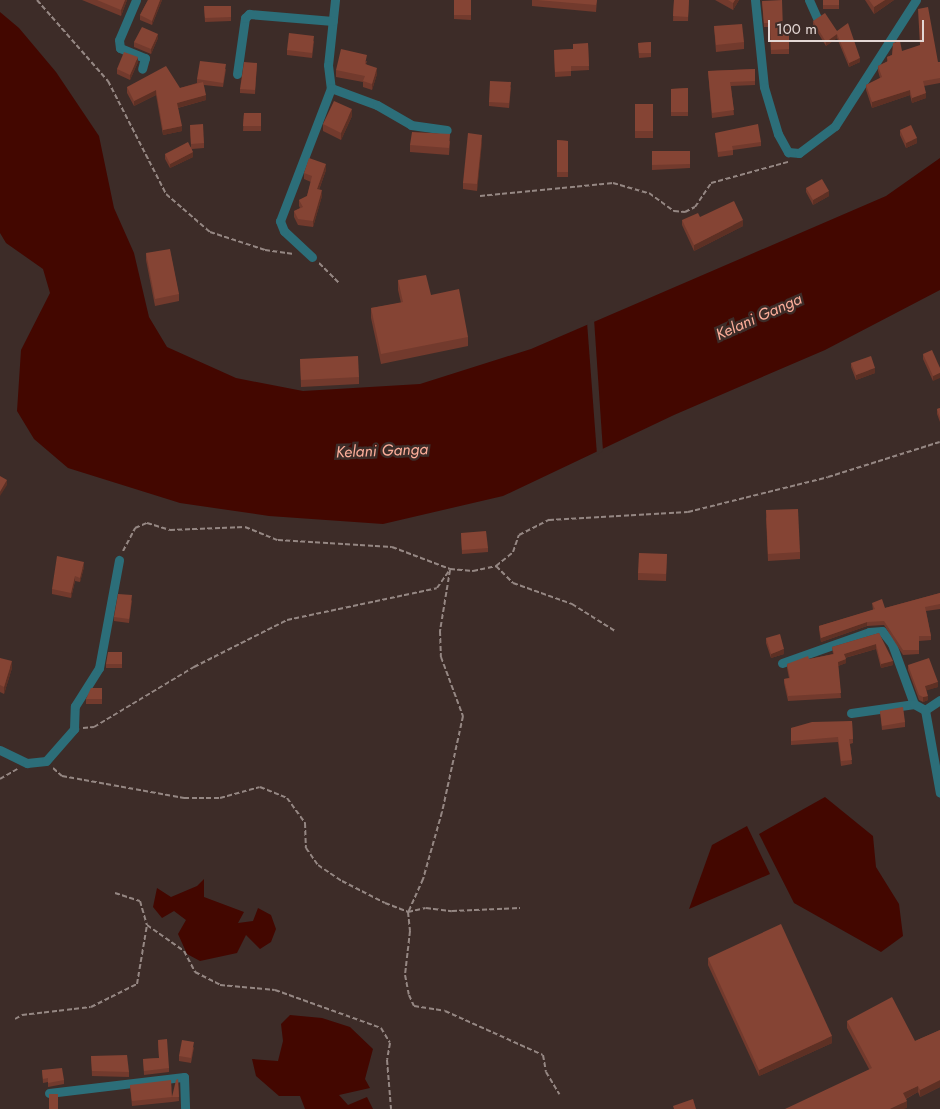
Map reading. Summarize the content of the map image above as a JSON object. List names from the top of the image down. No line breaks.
{"water":["Kelani Ganga"],"scale_bar":"100 m"}
